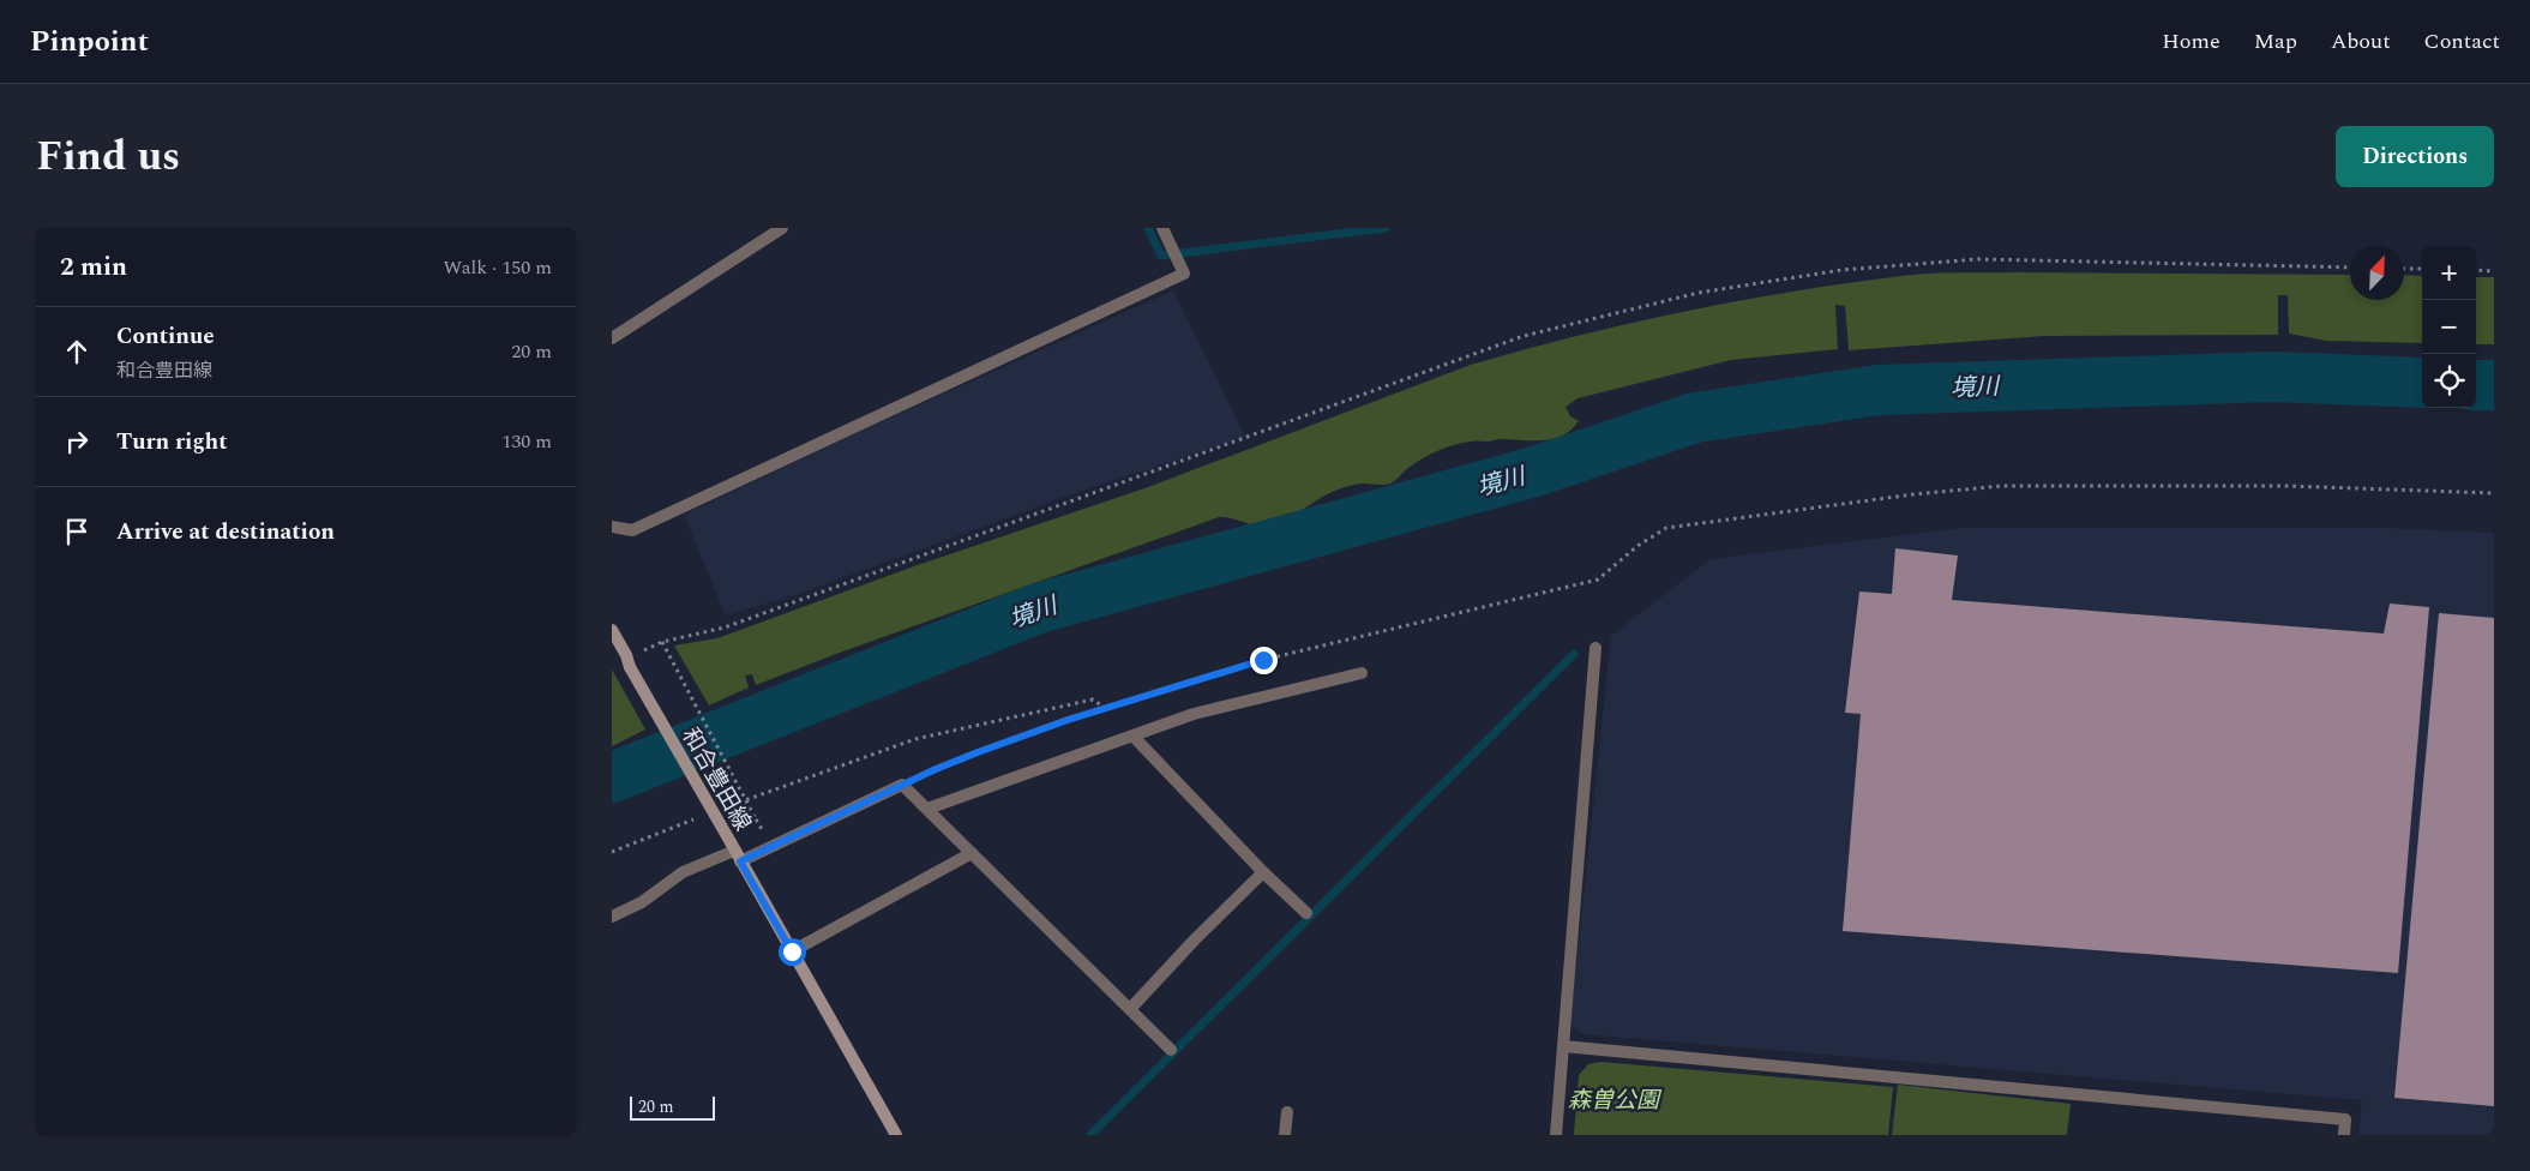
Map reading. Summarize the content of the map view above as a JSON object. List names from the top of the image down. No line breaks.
{"streets":{"main road":["和合豊田線"]},"water":["境川"],"parks":["森曽公園"],"scale_bar":"20 m","north":"top right","page":{"header":"Pinpoint","nav":["Home","Map","About","Contact"],"title":"Find us","buttons":"Directions","heading":["2 min","Walk · 150 m"],"map_buttons":["+","−"],"list":[["Continue","和合豊田線","20 m"],["Turn right","130 m"],"Arrive at destination"],"scale":"20 m"}}
